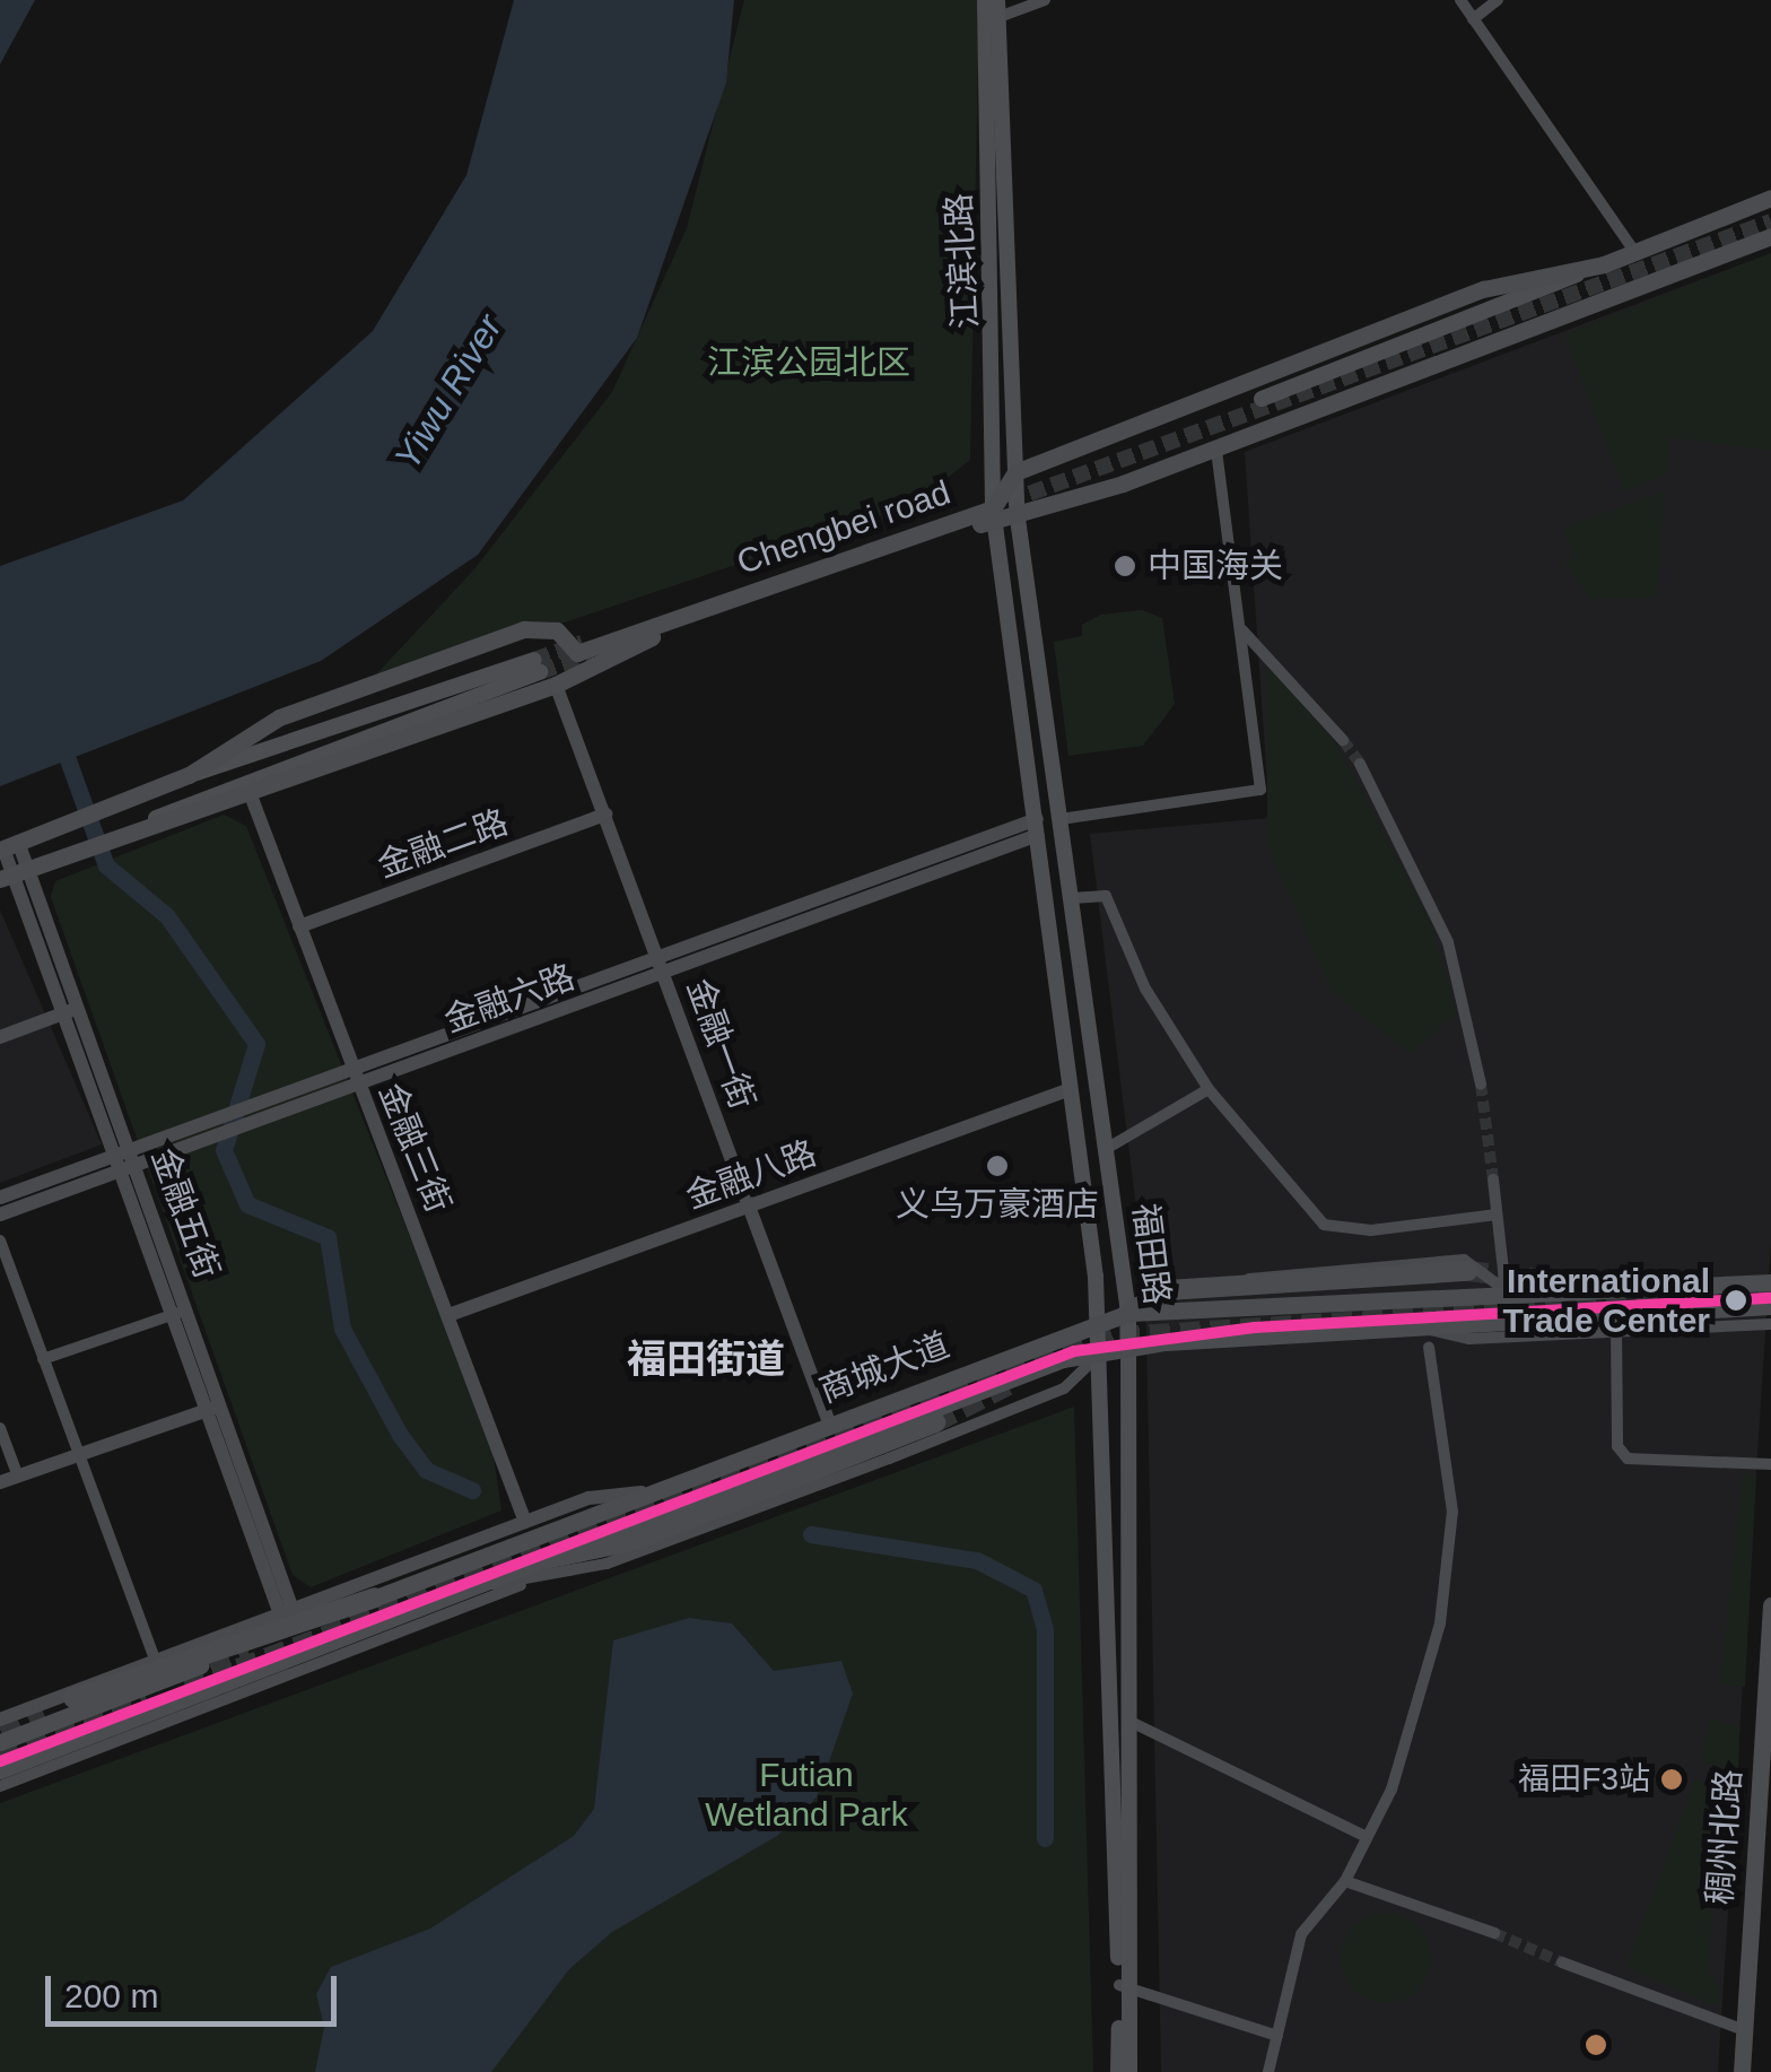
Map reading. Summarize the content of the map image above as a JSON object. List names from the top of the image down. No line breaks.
{"streets":{"main road":["江滨北路","Chengbei road","福田路","商城大道","稠州北路"],"street":["金融二路","金融六路","金融一街","金融三街","金融八路","金融五街"]},"crossings":[["江滨北路","Chengbei road"],["江滨北路","福田路"],["Chengbei road","金融一街"],["Chengbei road","金融三街"],["Chengbei road","金融五街"],["Chengbei road","福田路"],["金融二路","金融一街"],["金融二路","金融三街"],["金融六路","金融一街"],["金融六路","金融三街"],["金融六路","金融五街"],["金融六路","福田路"],["金融一街","金融八路"],["金融一街","商城大道"],["金融三街","金融八路"],["金融八路","福田路"],["福田路","商城大道"]],"districts":["福田街道"],"water":["Yiwu River"],"parks":["江滨公园北区","Futian Wetland Park"],"places":["中国海关","义乌万豪酒店","International Trade Center","福田F3站"],"scale_bar":"200 m"}
